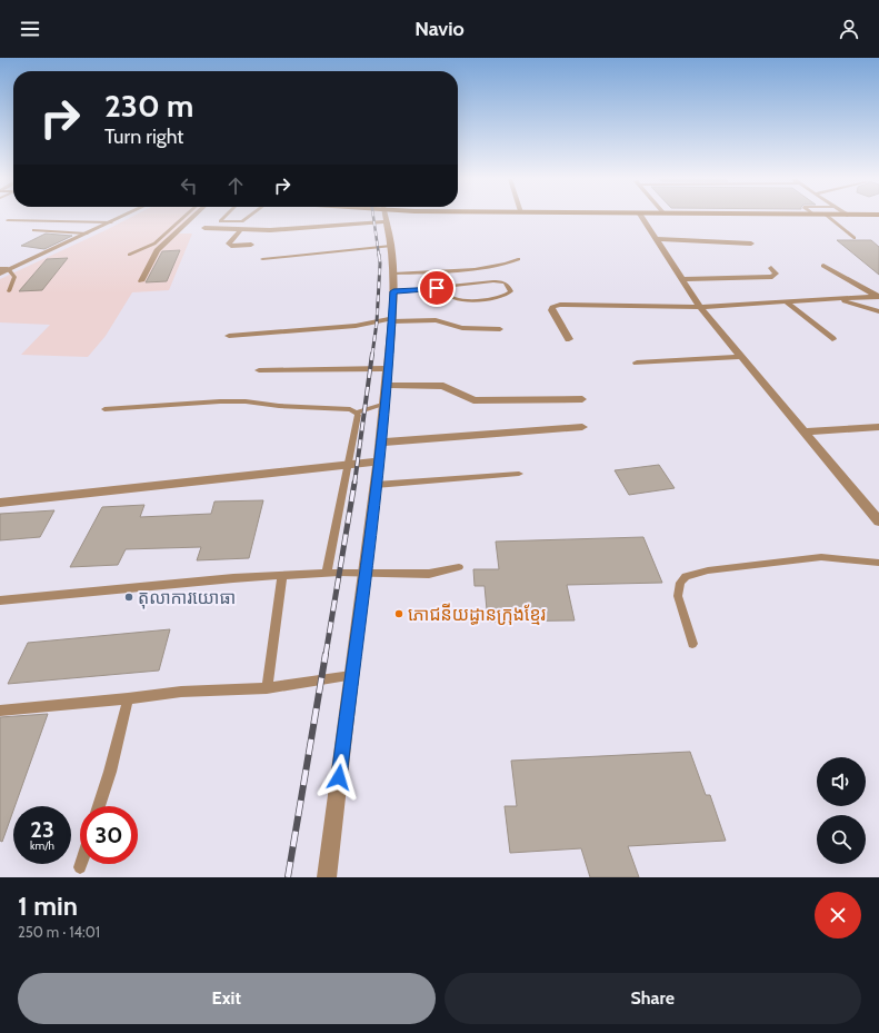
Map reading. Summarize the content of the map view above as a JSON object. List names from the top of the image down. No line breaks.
{"places":["តុលាការយោធា","ភោជនីយដ្ធានក្រុងខ្មែរ"],"page":{"header":"Navio","turn":["230 m","Turn right"],"speed":"23 km/h","limit":"30","heading":["1 min","250 m · 14:01"],"buttons":["Exit","Share"]}}
